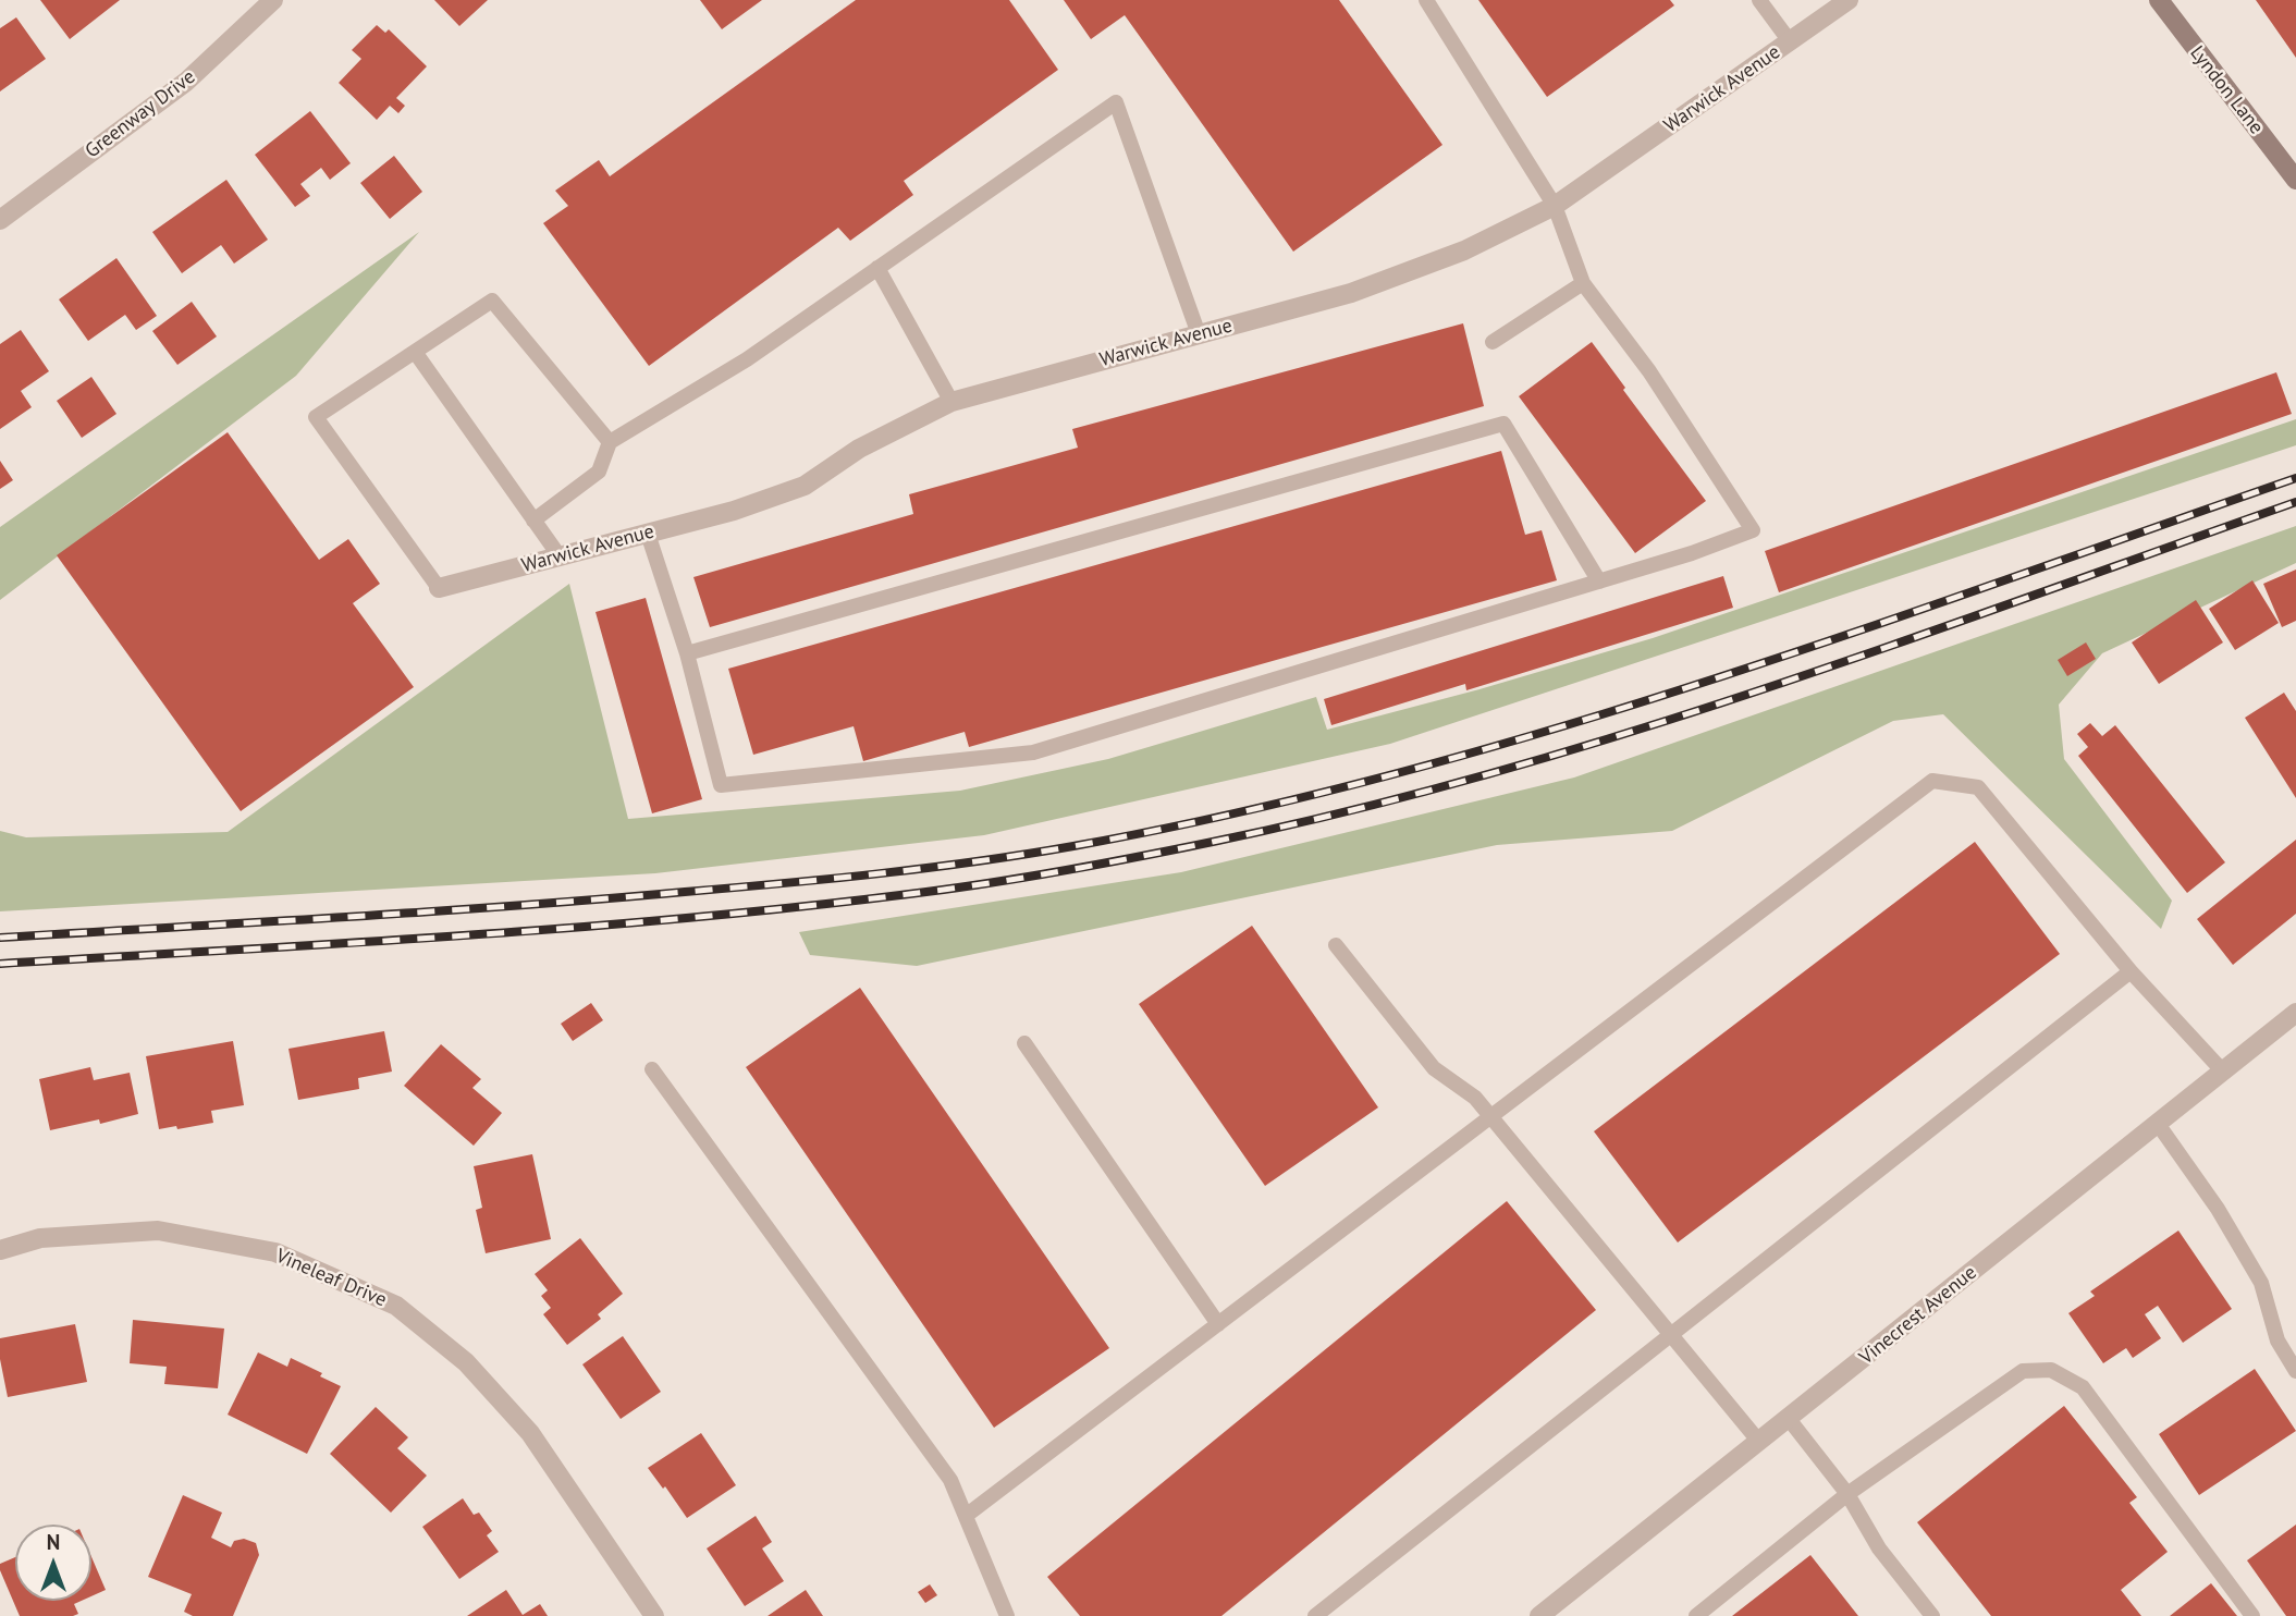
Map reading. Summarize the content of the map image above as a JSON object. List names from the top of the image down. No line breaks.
{"streets":{"main road":["Lyndon Lane"],"street":["Warwick Avenue","Greenway Drive","Vineleaf Drive","Vinecrest Avenue"]},"north":"top"}
